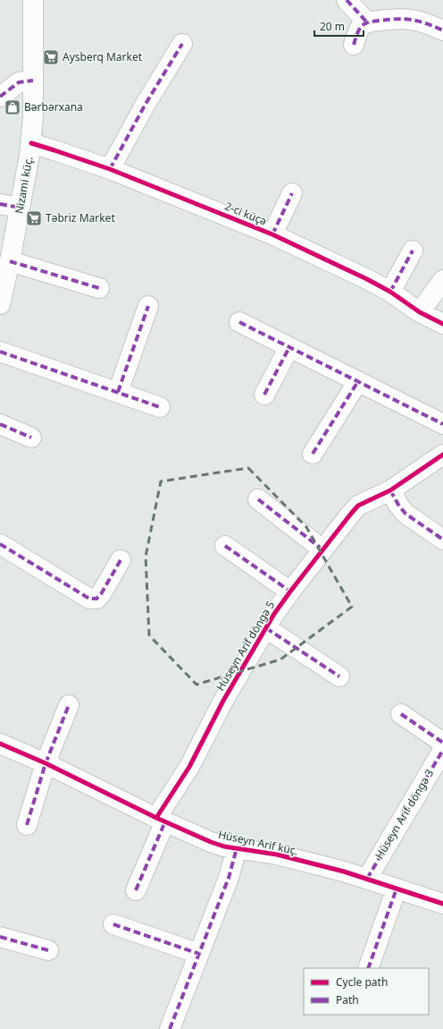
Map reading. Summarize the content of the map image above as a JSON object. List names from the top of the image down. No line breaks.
{"streets":{"street":["Nizami küç.","2-ci küçə","Hüseyn Arif döngə 5","Hüseyn Arif döngə 3","Hüseyn Arif küç."]},"crossings":[["Nizami küç.","2-ci küçə"],["Hüseyn Arif döngə 5","Hüseyn Arif küç."],["Hüseyn Arif döngə 3","Hüseyn Arif küç."]],"places":{"supermarket":["Aysberq Market","Təbriz Market"],"shop":["Bərbərxana"]},"legend":["Cycle path","Path"],"scale_bar":"20 m"}
